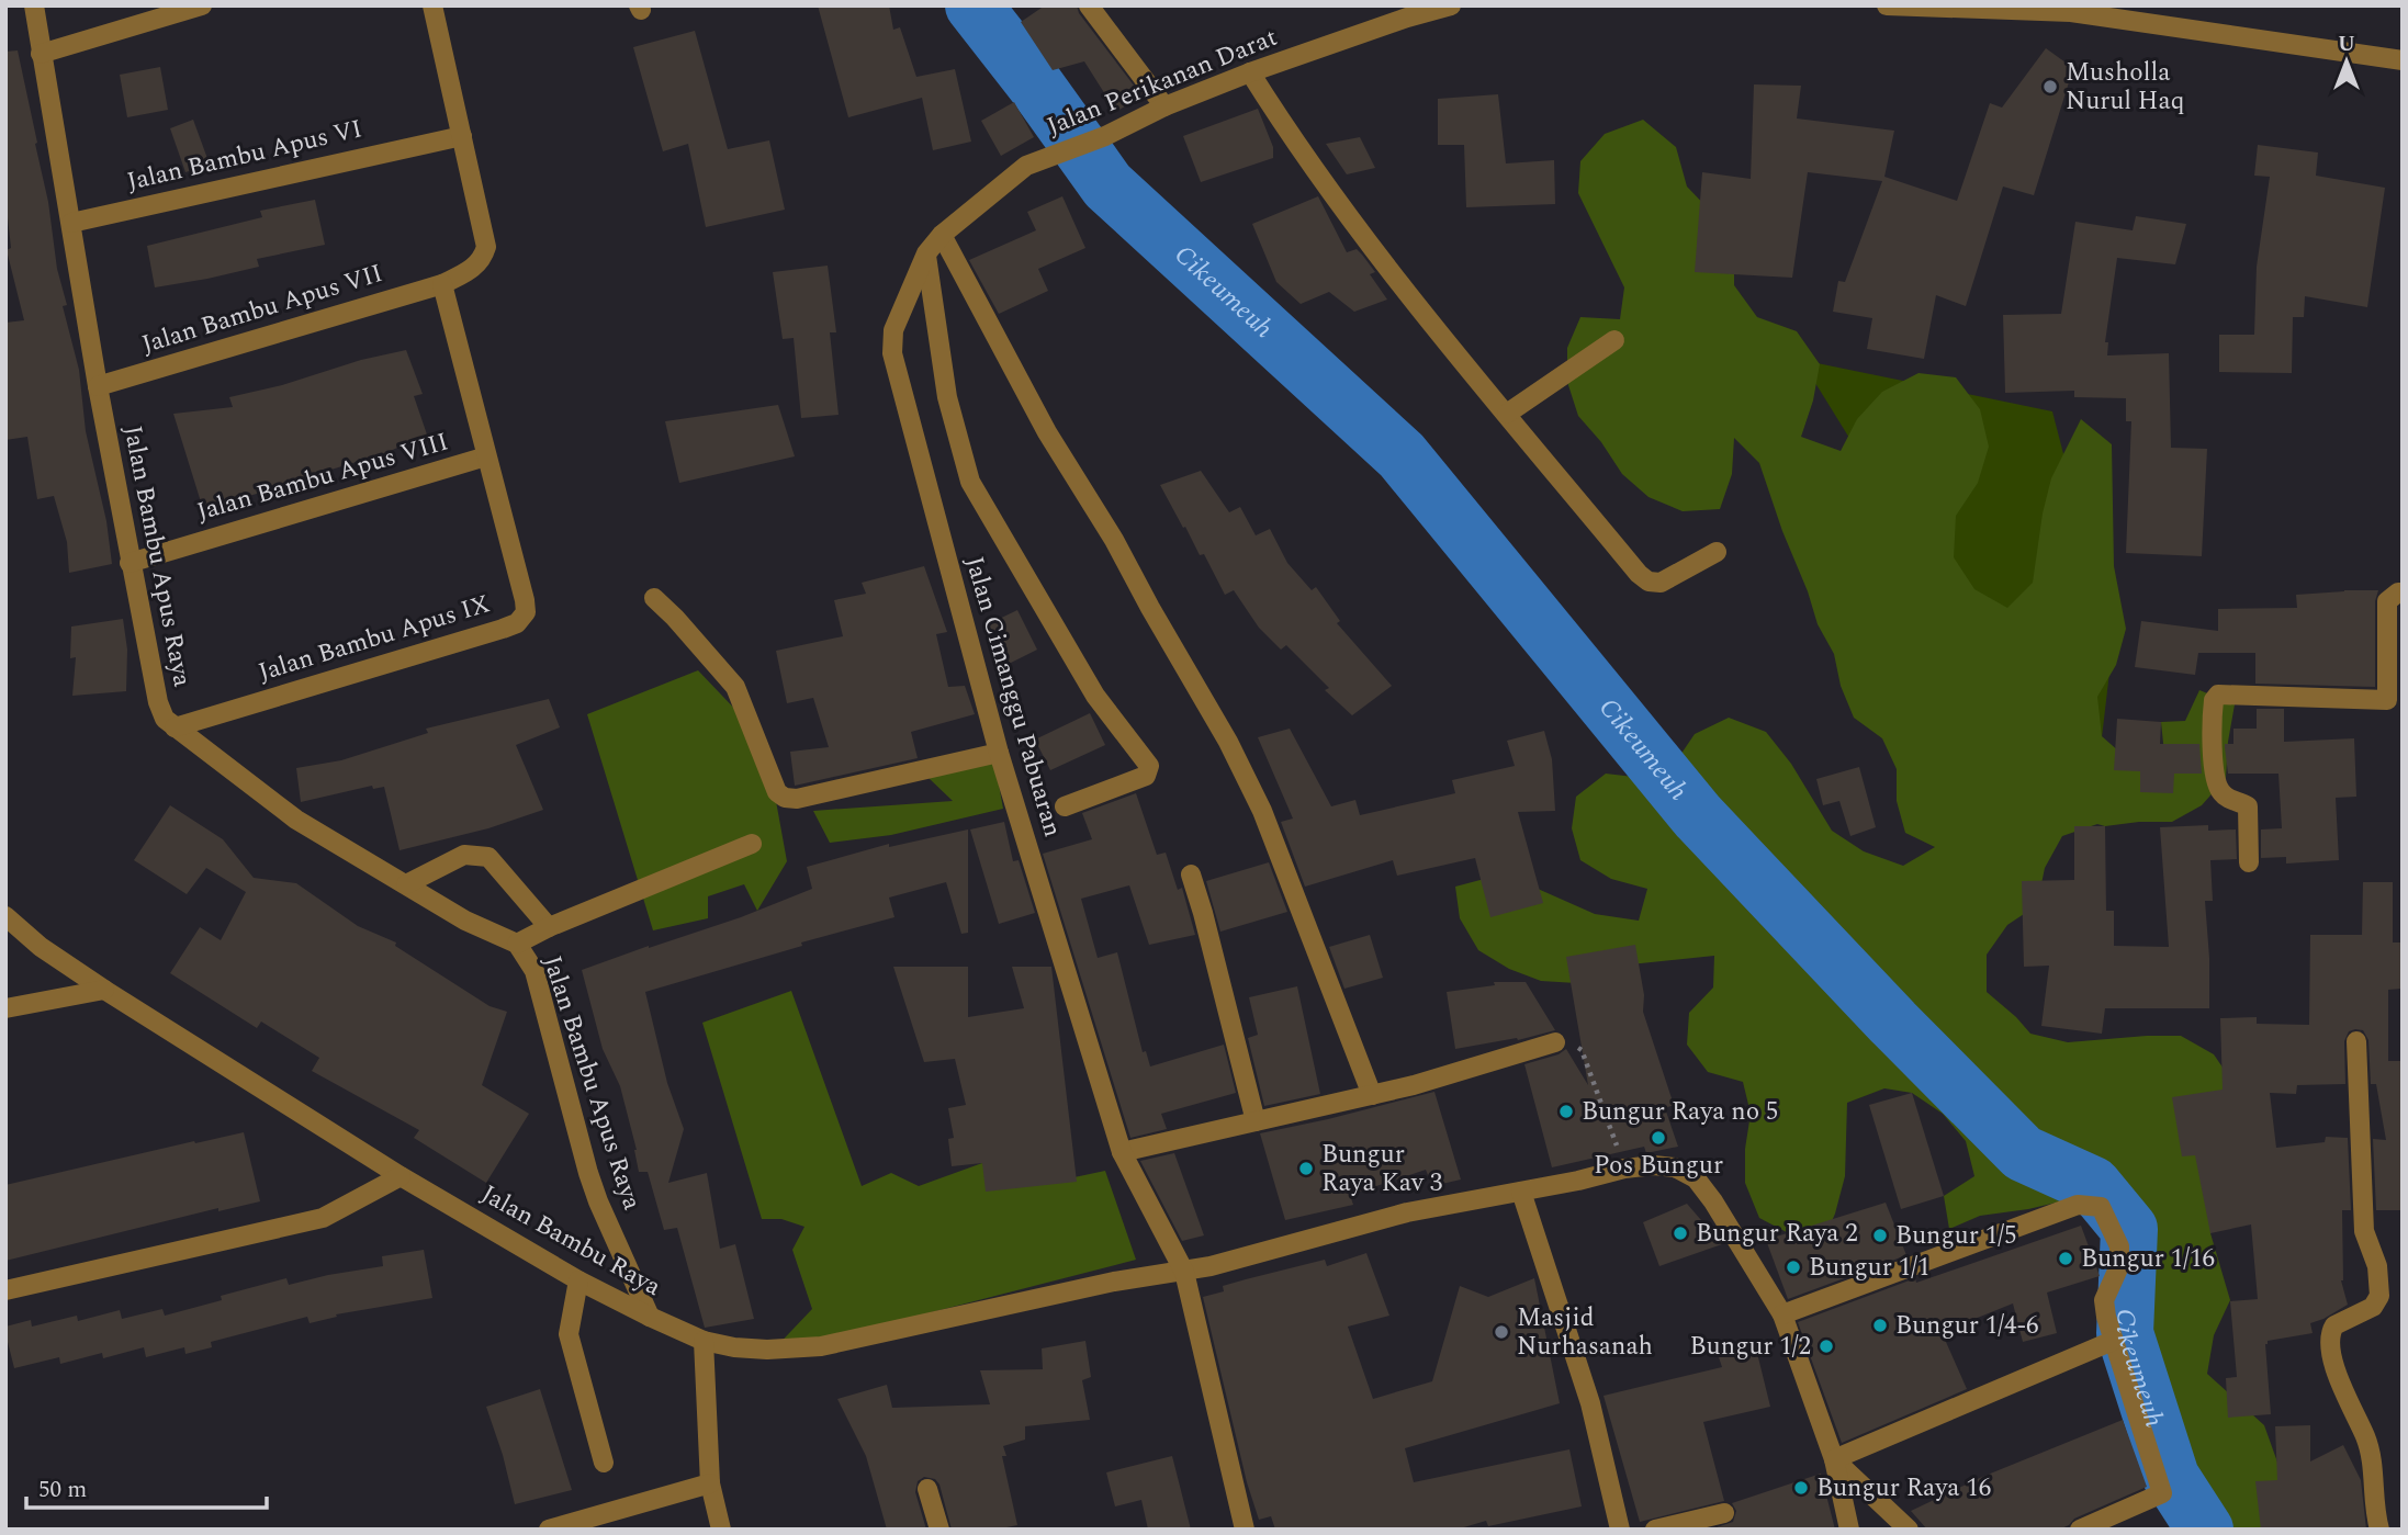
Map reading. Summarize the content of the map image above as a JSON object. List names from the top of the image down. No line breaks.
{"streets":{"street":["Jalan Perikanan Darat","Jalan Bambu Apus VI","Jalan Bambu Apus VII","Jalan Bambu Apus VIII","Jalan Bambu Apus Raya","Jalan Bambu Apus IX","Jalan Cimanggu Pabuaran","Jalan Bambu Raya"]},"crossings":[["Jalan Perikanan Darat","Jalan Cimanggu Pabuaran"],["Jalan Bambu Apus VI","Jalan Bambu Apus VII"],["Jalan Bambu Apus VI","Jalan Bambu Apus Raya"],["Jalan Bambu Apus VII","Jalan Bambu Apus Raya"],["Jalan Bambu Apus VII","Jalan Bambu Apus IX"],["Jalan Bambu Apus VIII","Jalan Bambu Apus Raya"],["Jalan Bambu Apus VIII","Jalan Bambu Apus IX"],["Jalan Bambu Apus Raya","Jalan Bambu Apus IX"],["Jalan Bambu Apus Raya","Jalan Bambu Raya"],["Jalan Cimanggu Pabuaran","Jalan Bambu Raya"]],"water":["Cikeumeuh"],"places":["Musholla Nurul Haq","Bungur Raya no 5","Pos Bungur","Bungur Raya Kav 3","Bungur Raya 2","Bungur 1/5","Bungur 1/16","Bungur 1/1","Bungur 1/4-6","Masjid Nurhasanah","Bungur 1/2","Bungur Raya 16"],"scale_bar":"50 m","north":"top"}
